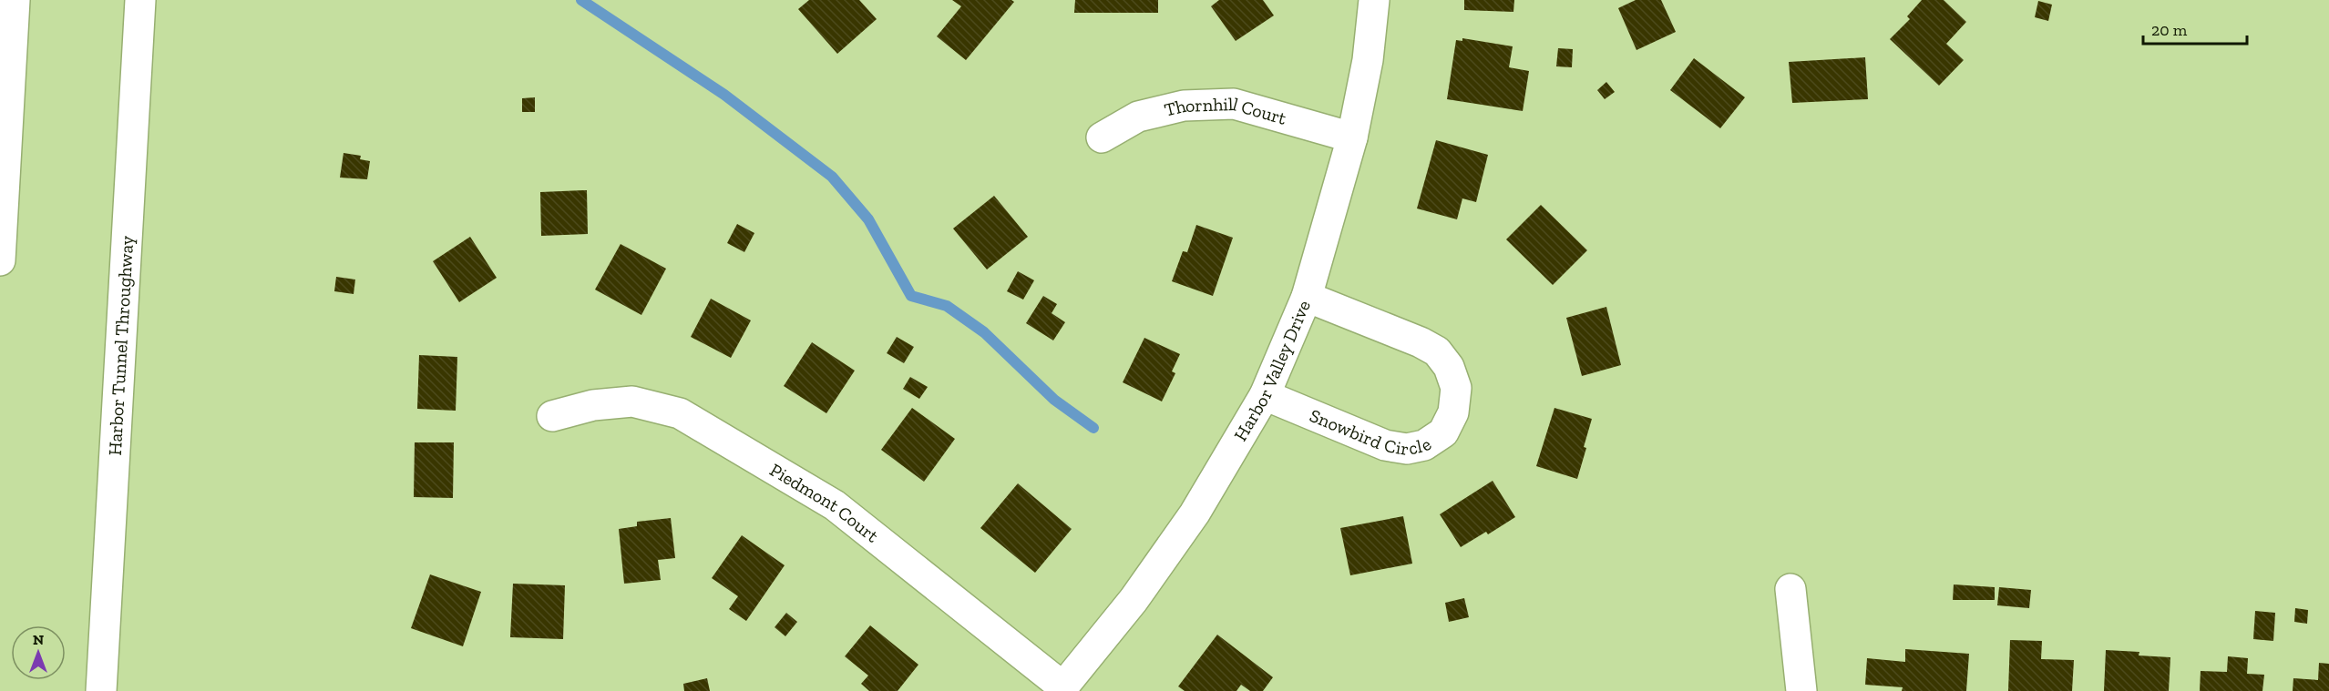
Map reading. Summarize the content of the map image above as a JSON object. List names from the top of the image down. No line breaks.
{"streets":{"main road":["Thornhill Court","Harbor Tunnel Throughway","Harbor Valley Drive","Snowbird Circle","Piedmont Court"]},"crossings":[["Thornhill Court","Harbor Valley Drive"],["Harbor Valley Drive","Snowbird Circle"],["Harbor Valley Drive","Piedmont Court"]],"scale_bar":"20 m","north":"top"}
